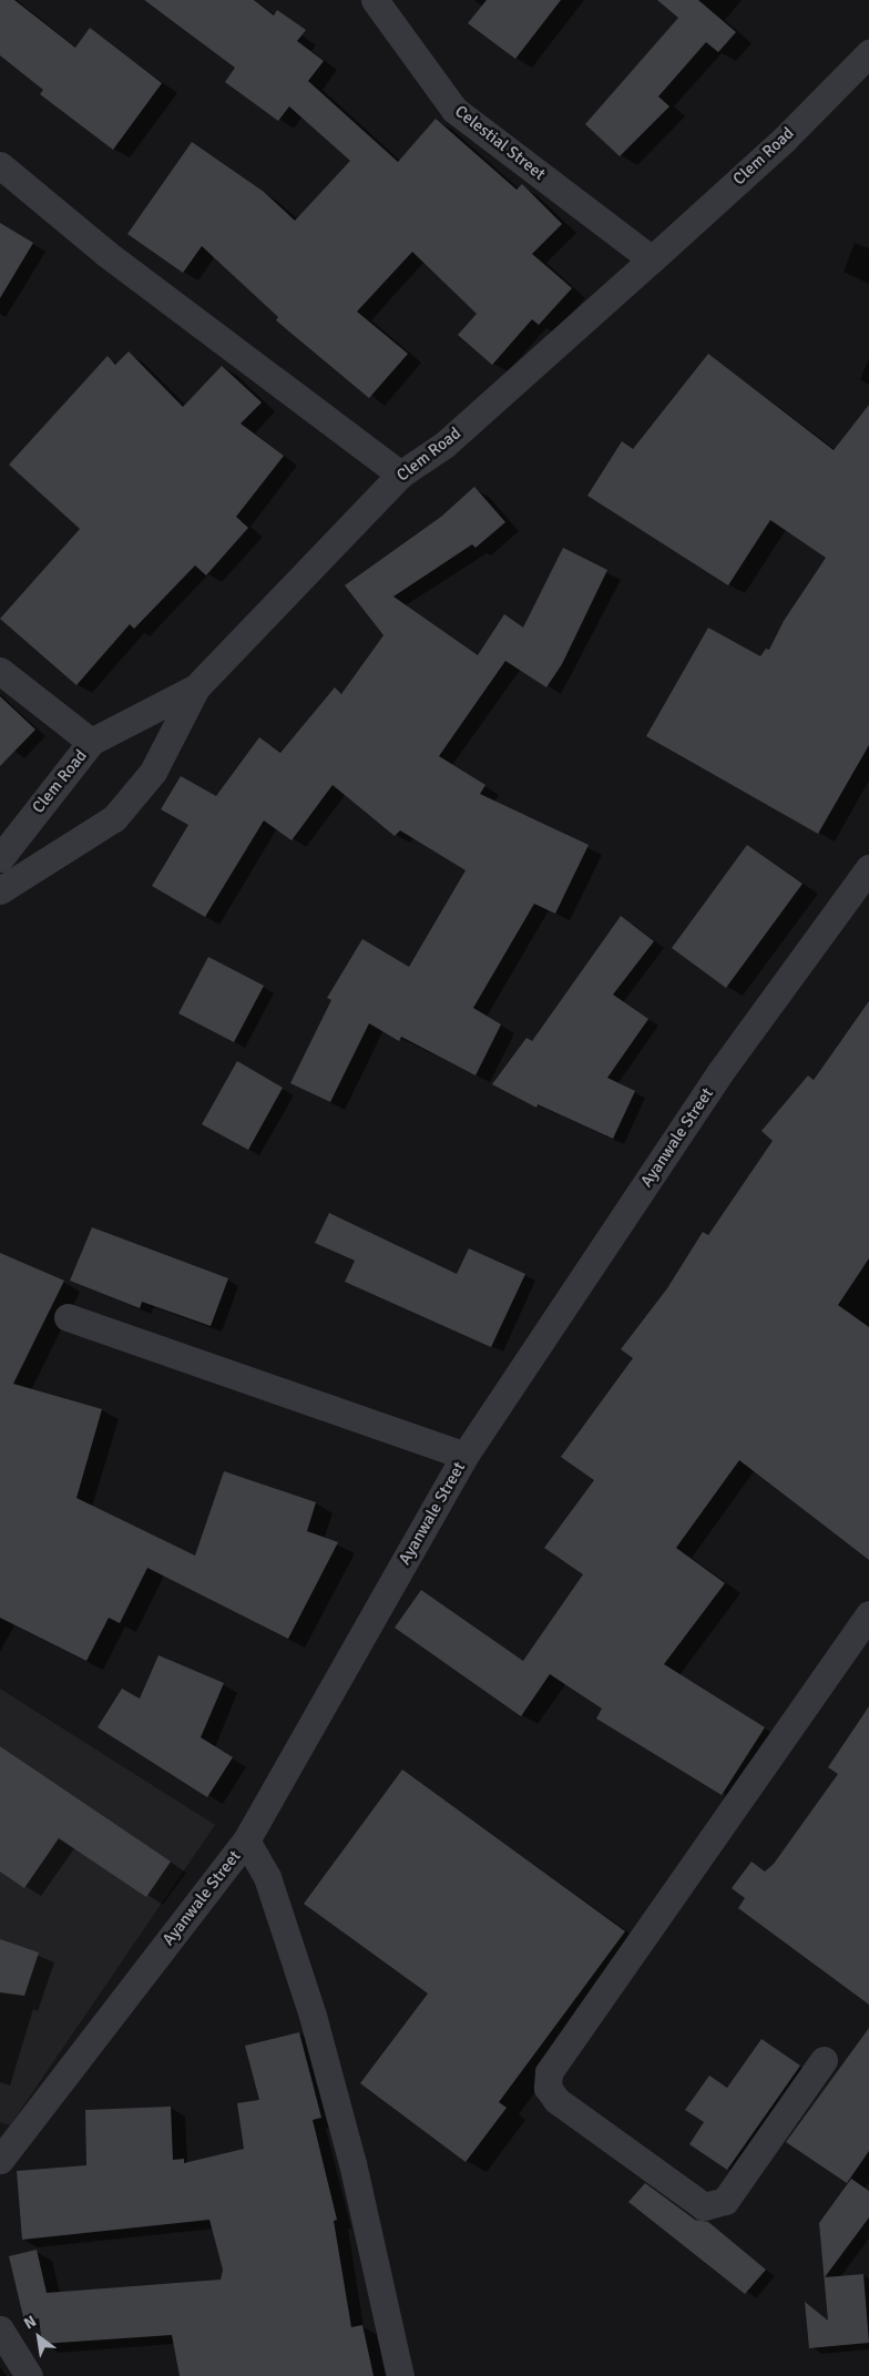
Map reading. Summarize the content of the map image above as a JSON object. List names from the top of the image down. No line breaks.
{"streets":{"street":["Celestial Street","Clem Road","Ayanwale Street"]},"crossings":[["Celestial Street","Clem Road"]],"north":"top left"}
